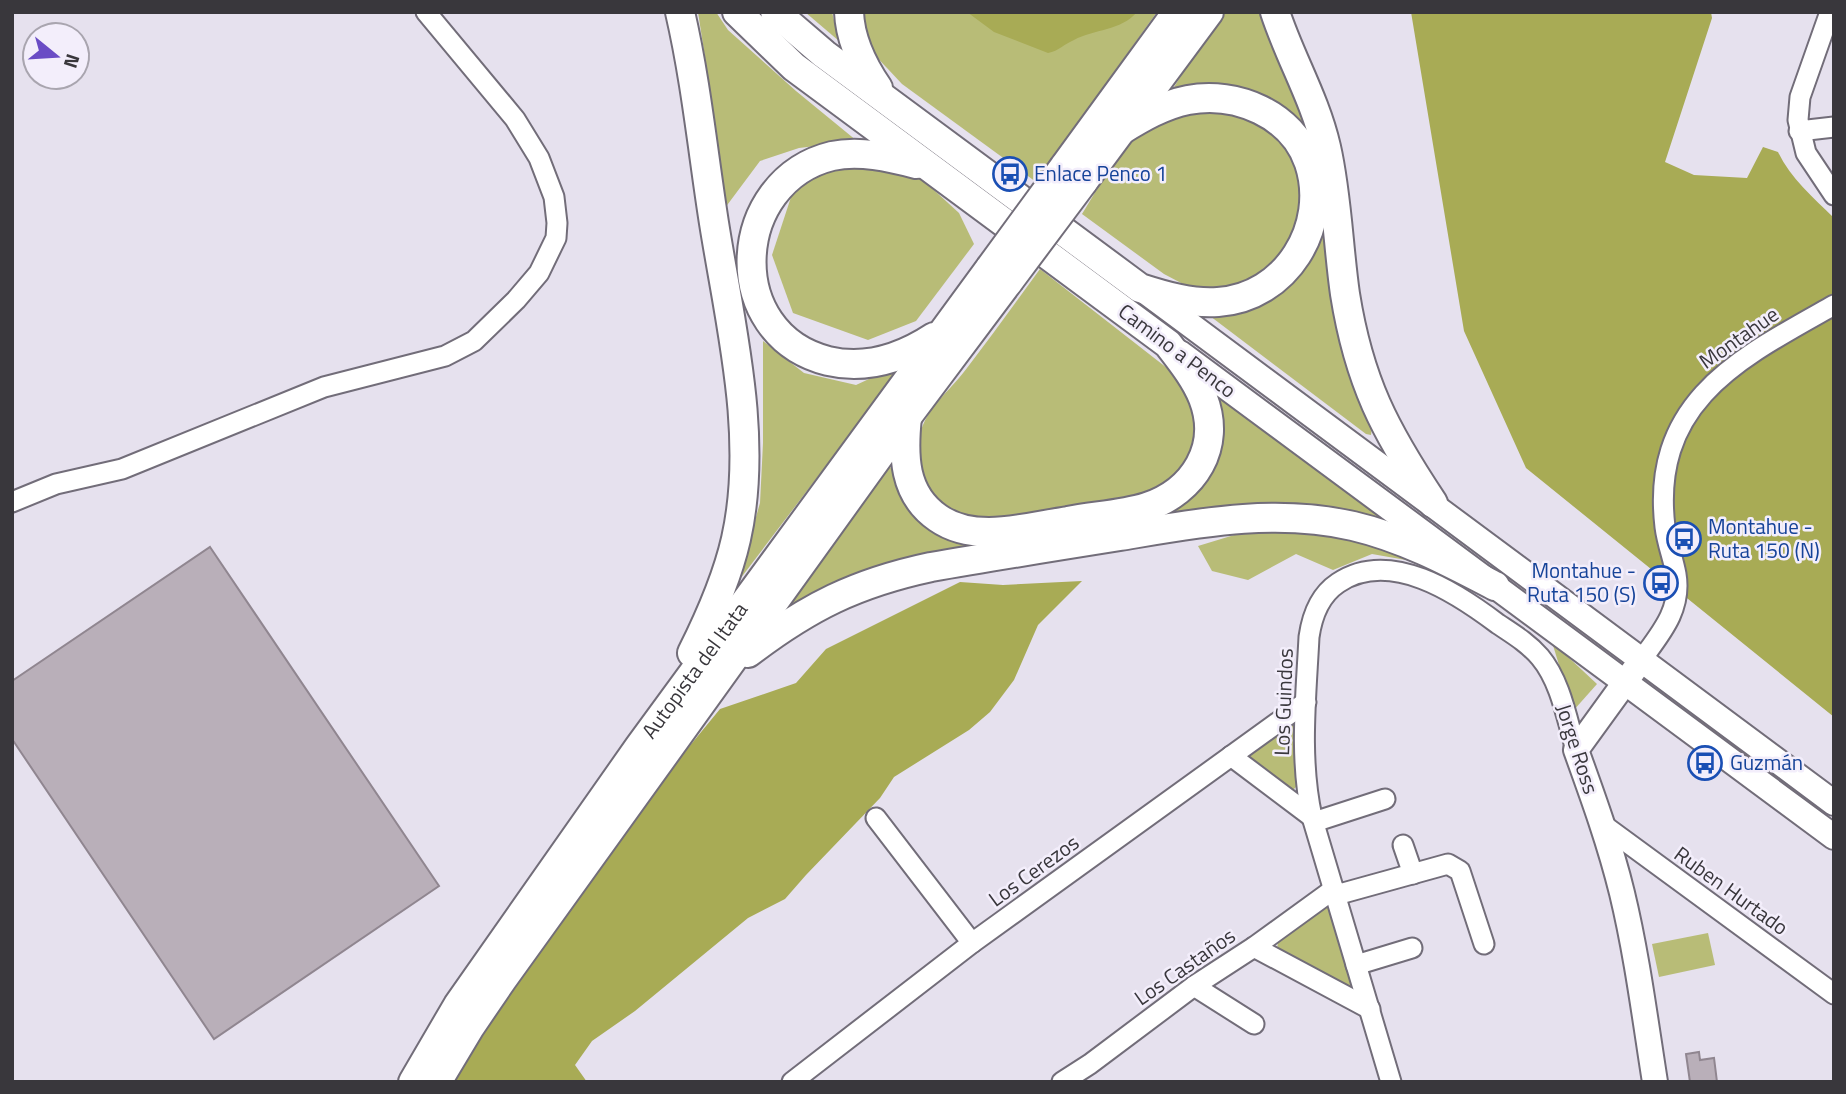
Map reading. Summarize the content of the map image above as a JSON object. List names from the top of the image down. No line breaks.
{"streets":{"highway":["Camino a Penco","Autopista del Itata"],"main road":["Jorge Ross"],"street":["Montahue","Los Guindos","Los Cerezos","Ruben Hurtado","Los Castaños"]},"crossings":[["Montahue","Camino a Penco"],["Los Guindos","Jorge Ross"],["Los Guindos","Los Cerezos"],["Los Guindos","Los Castaños"],["Jorge Ross","Ruben Hurtado"]],"places":{"bus stop":["Enlace Penco 1","Montahue - Ruta 150 (N)","Montahue - Ruta 150 (S)","Guzmán"]},"north":"right"}
